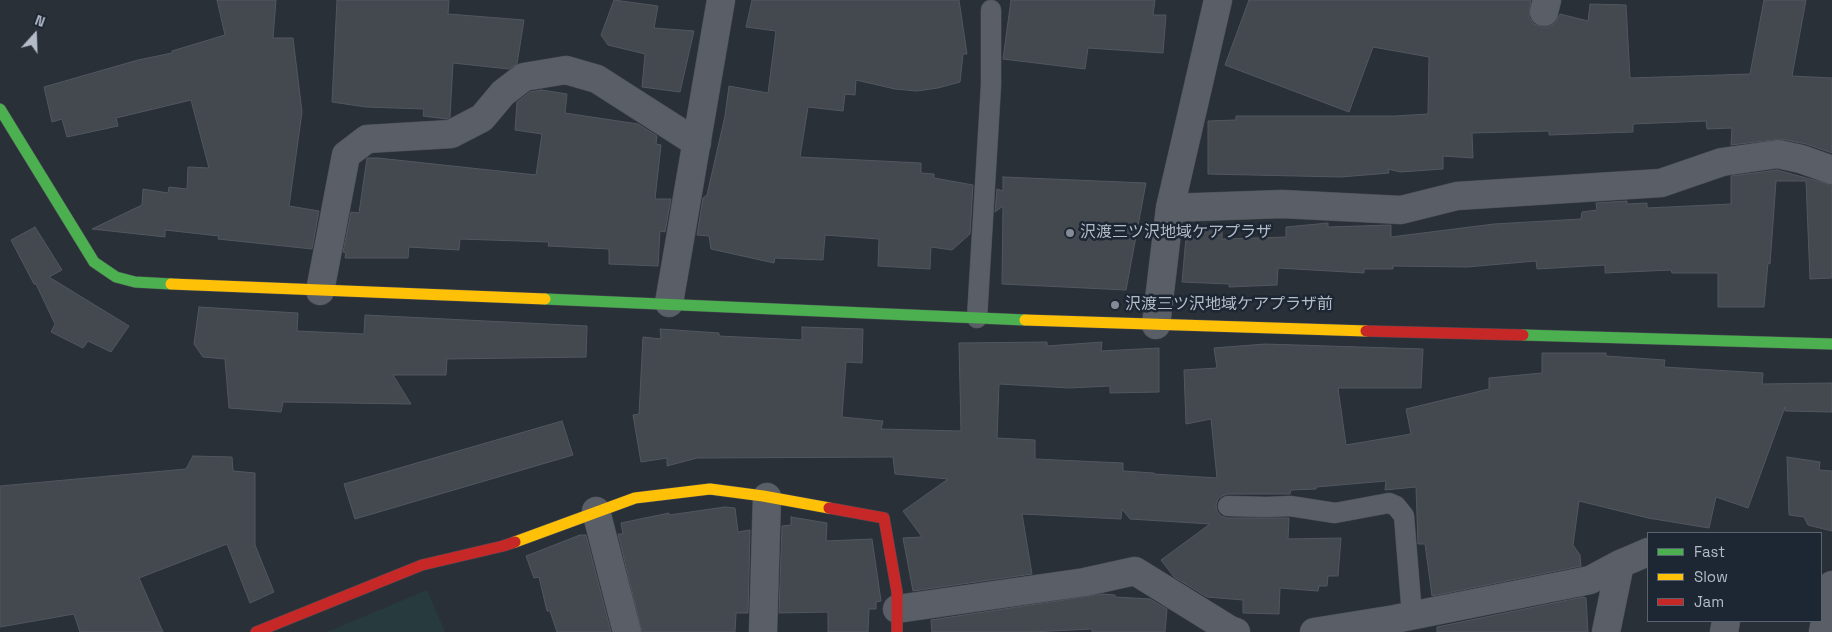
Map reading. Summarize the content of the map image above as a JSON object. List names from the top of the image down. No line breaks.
{"places":["沢渡三ツ沢地域ケアプラザ","沢渡三ツ沢地域ケアプラザ前"],"legend":["Fast","Slow","Jam"],"north":"top"}
